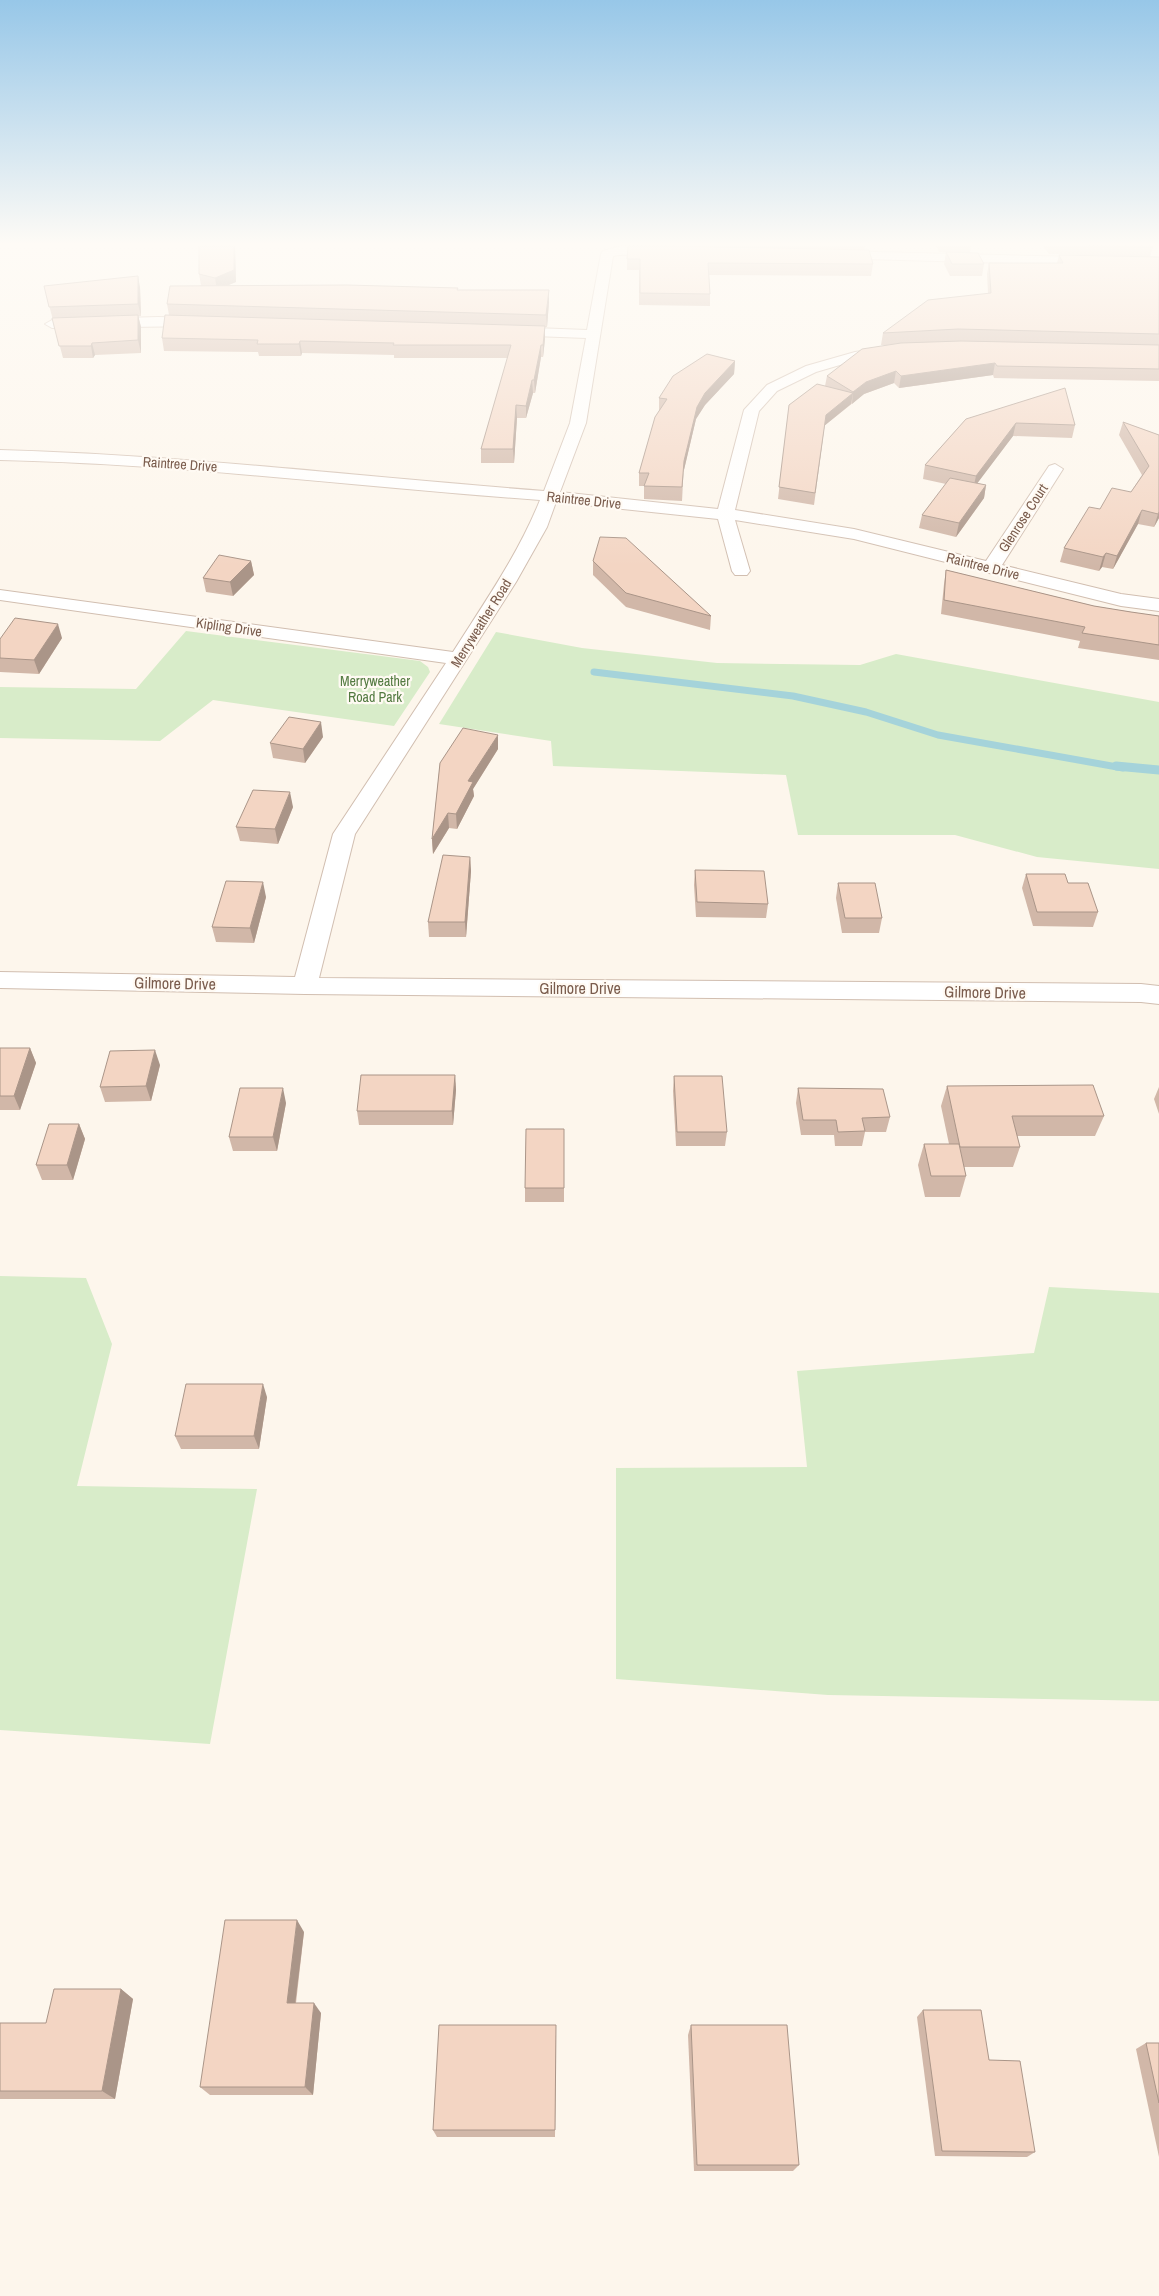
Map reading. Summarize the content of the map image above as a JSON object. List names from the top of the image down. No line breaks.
{"streets":{"street":["Raintree Drive","Glenrose Court","Merryweather Road","Kipling Drive","Gilmore Drive"]},"crossings":[["Raintree Drive","Glenrose Court"],["Raintree Drive","Merryweather Road"],["Merryweather Road","Kipling Drive"],["Merryweather Road","Gilmore Drive"]],"parks":["Merryweather Road Park"]}
